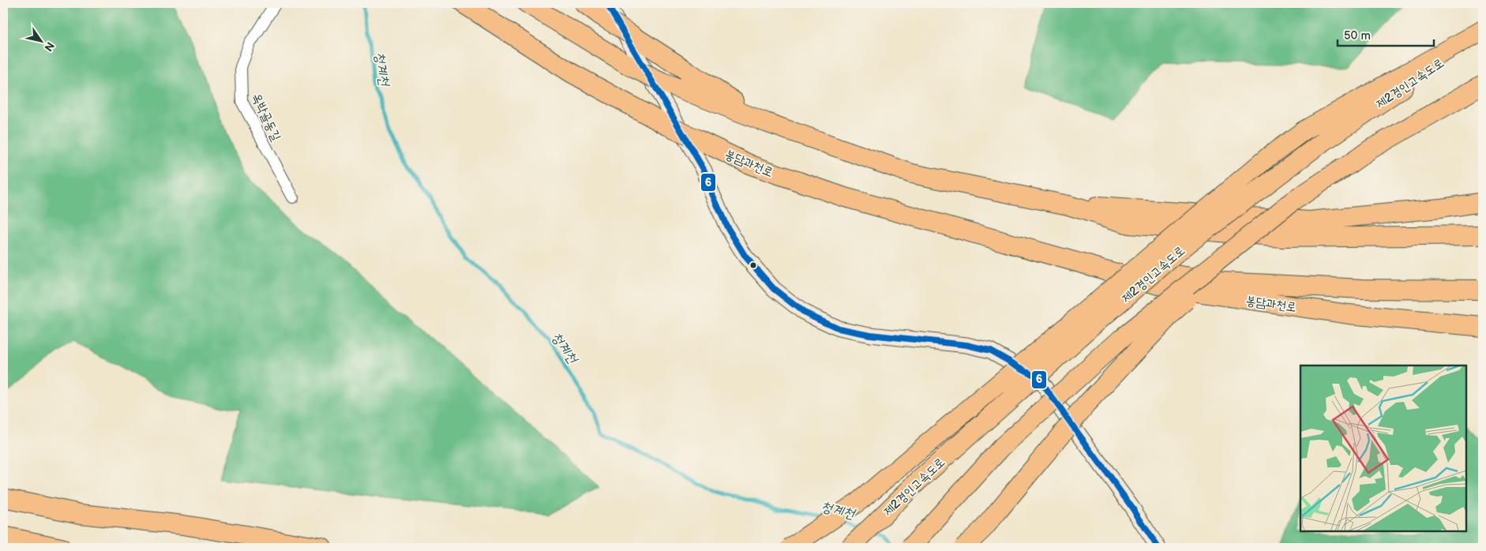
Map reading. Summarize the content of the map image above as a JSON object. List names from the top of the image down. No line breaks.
{"streets":{"highway":["제2경인고속도로","봉담과천로"],"street":["옥박골동길"]},"water":["청계천"],"lines":["transit line 6"],"scale_bar":"50 m","north":"bottom right"}
